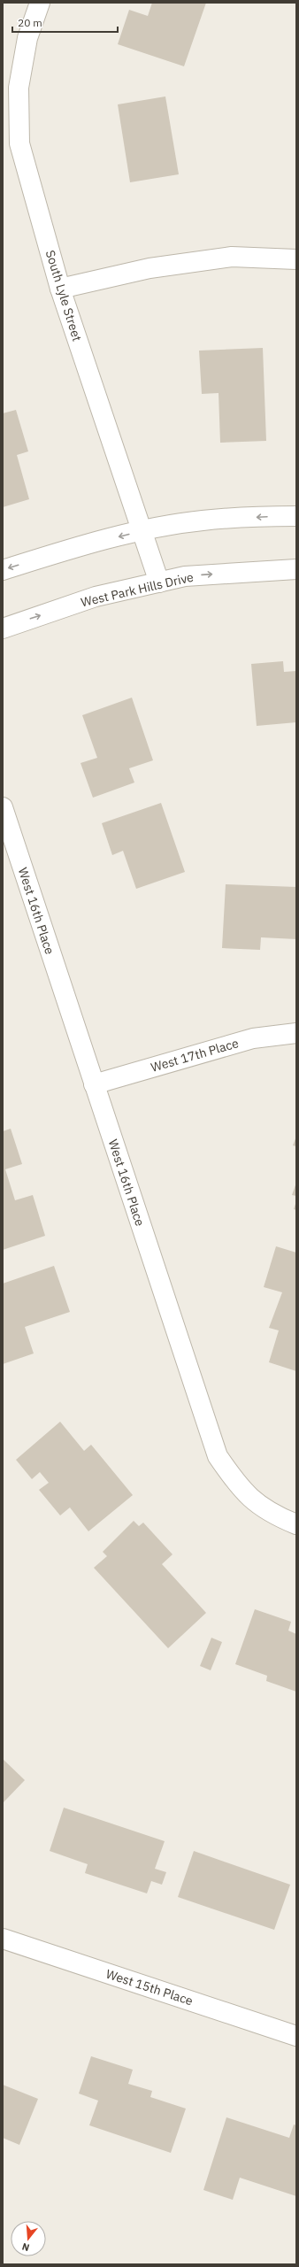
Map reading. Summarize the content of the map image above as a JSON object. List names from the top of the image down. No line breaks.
{"streets":{"street":["South Lyle Street","West Park Hills Drive","West 16th Place","West 17th Place","West 15th Place"]},"crossings":[["South Lyle Street","West Park Hills Drive"],["West 16th Place","West 17th Place"]],"scale_bar":"20 m","north":"bottom"}
